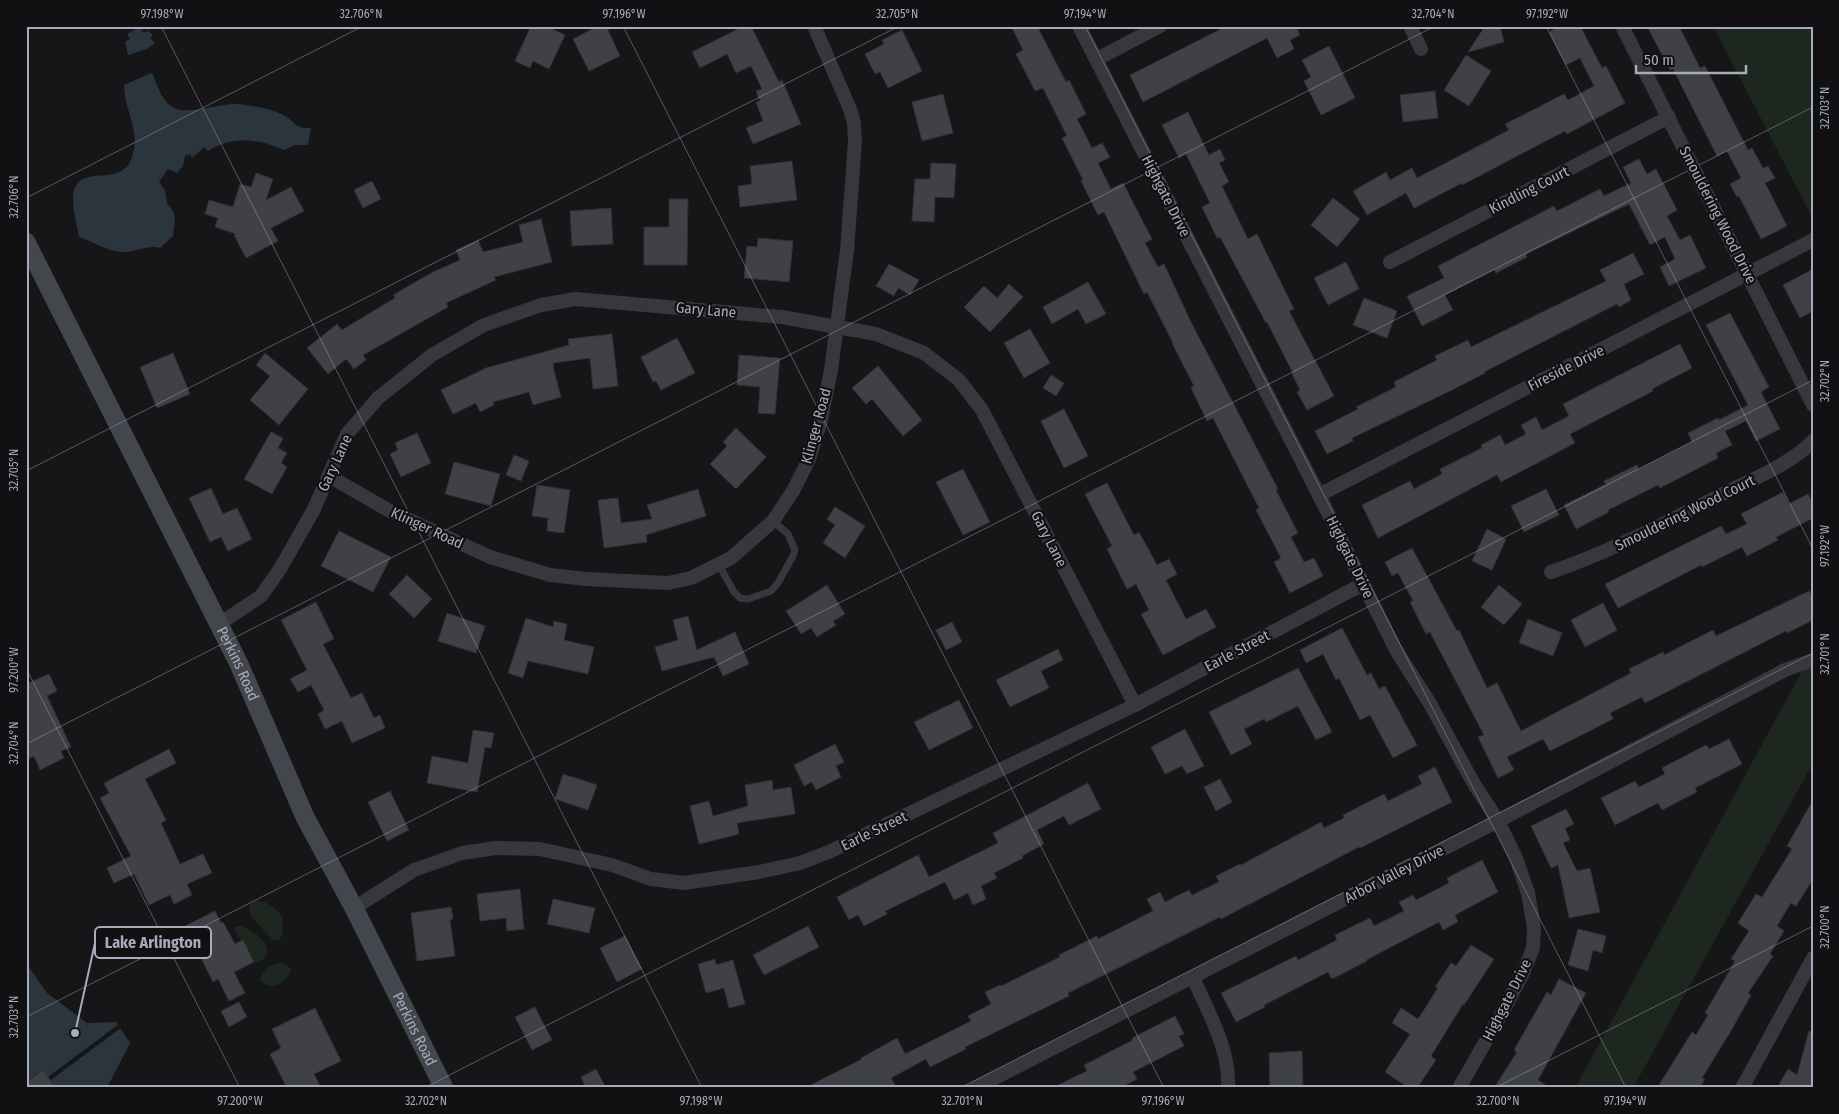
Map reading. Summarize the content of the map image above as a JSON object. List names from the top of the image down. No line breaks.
{"streets":{"main road":["Perkins Road"],"street":["Kindling Court","Highgate Drive","Smouldering Wood Drive","Gary Lane","Fireside Drive","Klinger Road","Smouldering Wood Court","Earle Street","Arbor Valley Drive"]},"crossings":[["Kindling Court","Smouldering Wood Drive"],["Highgate Drive","Fireside Drive"],["Highgate Drive","Earle Street"],["Highgate Drive","Arbor Valley Drive"],["Smouldering Wood Drive","Fireside Drive"],["Gary Lane","Klinger Road"],["Gary Lane","Earle Street"],["Gary Lane","Perkins Road"],["Earle Street","Perkins Road"]],"places":["Lake Arlington"],"scale_bar":"50 m","coordinates":["97.198°W","32.706°N","97.196°W","32.705°N","97.194°W","32.704°N","97.192°W","32.703°N","32.702°N","32.701°N","97.200°W","32.700°N"]}
